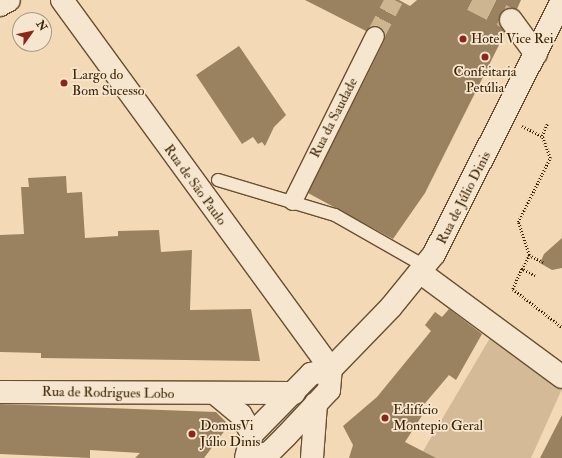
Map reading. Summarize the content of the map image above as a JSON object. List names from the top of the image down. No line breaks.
{"streets":{"street":["Rua da Saudade","Rua de São Paulo","Rua de Júlio Dinis","Rua de Rodrigues Lobo"]},"crossings":[["Rua de São Paulo","Rua de Júlio Dinis"]],"places":["Hotel Vice Rei","Confeitaria Petúlia","Largo do Bom Sucesso","Edifício Montepio Geral","DomusVi Júlio Dinis"],"north":"top right"}
